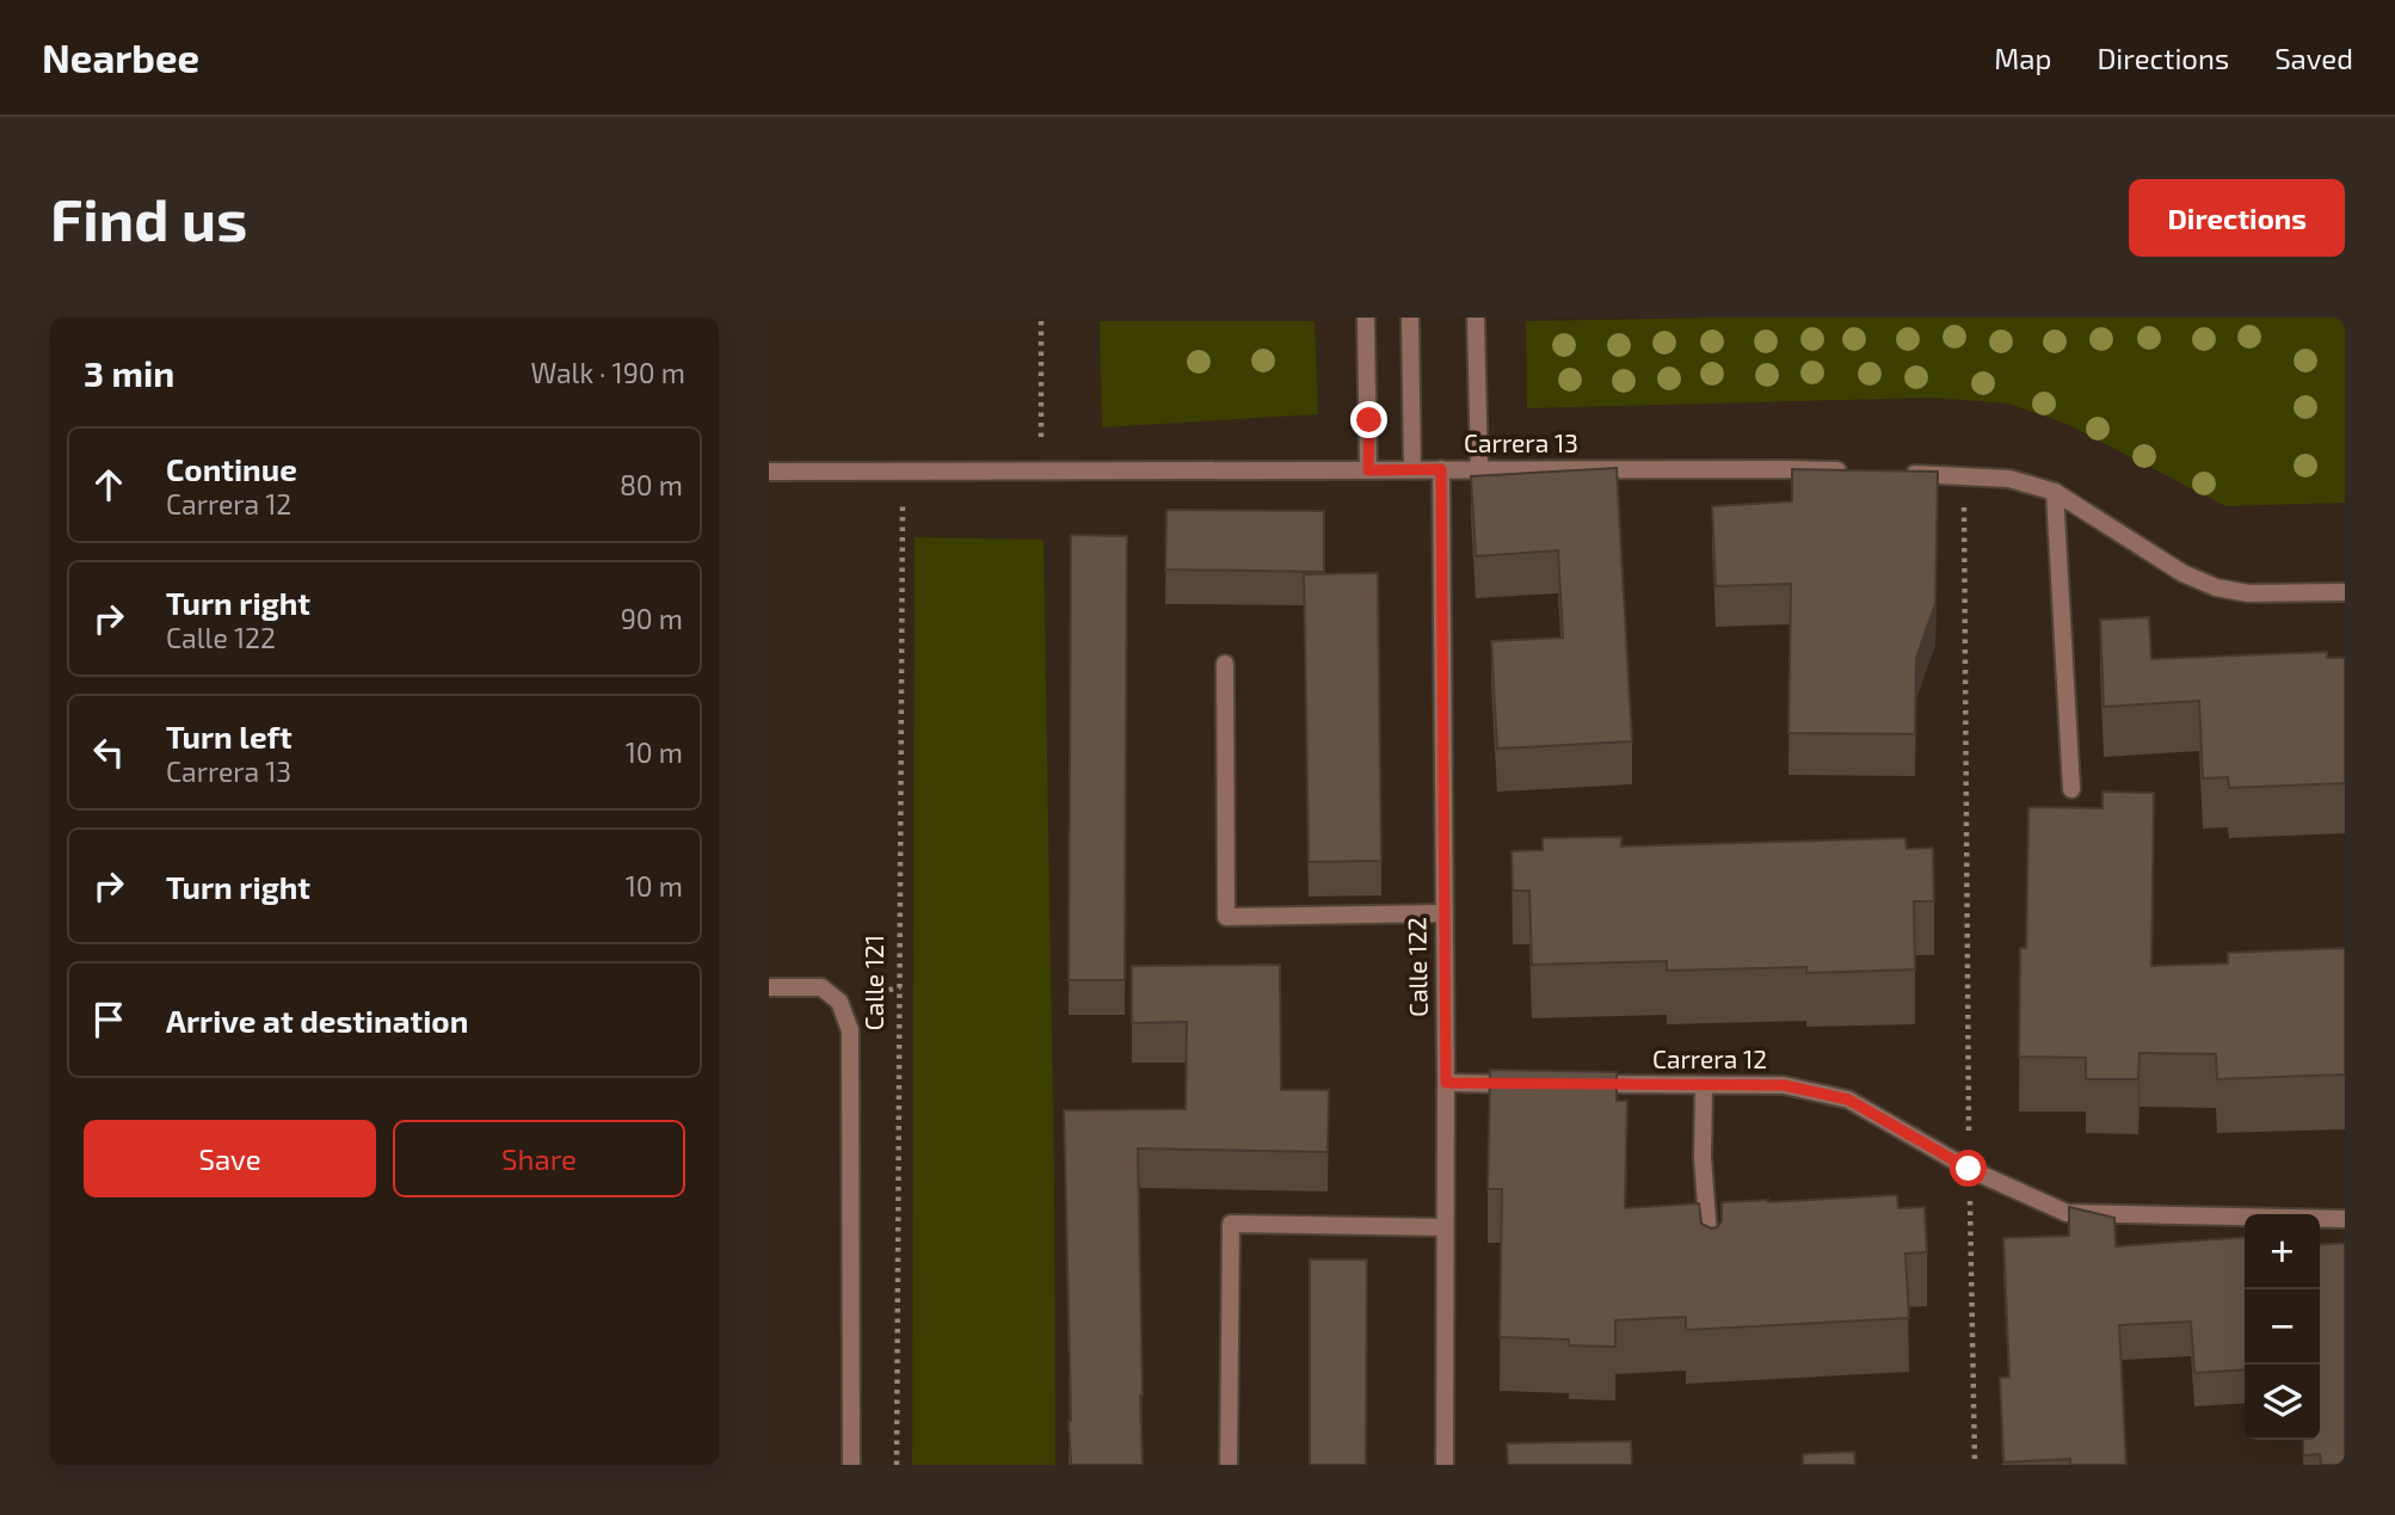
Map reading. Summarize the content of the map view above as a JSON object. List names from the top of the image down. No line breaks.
{"streets":{"street":["Carrera 13","Calle 122","Calle 121","Carrera 12"]},"crossings":[["Carrera 13","Calle 122"]],"page":{"header":"Nearbee","nav":["Map","Directions","Saved"],"buttons":["Directions",["Save","Share"]],"title":"Find us","heading":["3 min","Walk · 190 m"],"list":[["Continue","Carrera 12","80 m"],["Turn right","Calle 122","90 m"],["Turn left","Carrera 13","10 m"],["Turn right","10 m"],"Arrive at destination"],"map_buttons":["+","−"]}}
